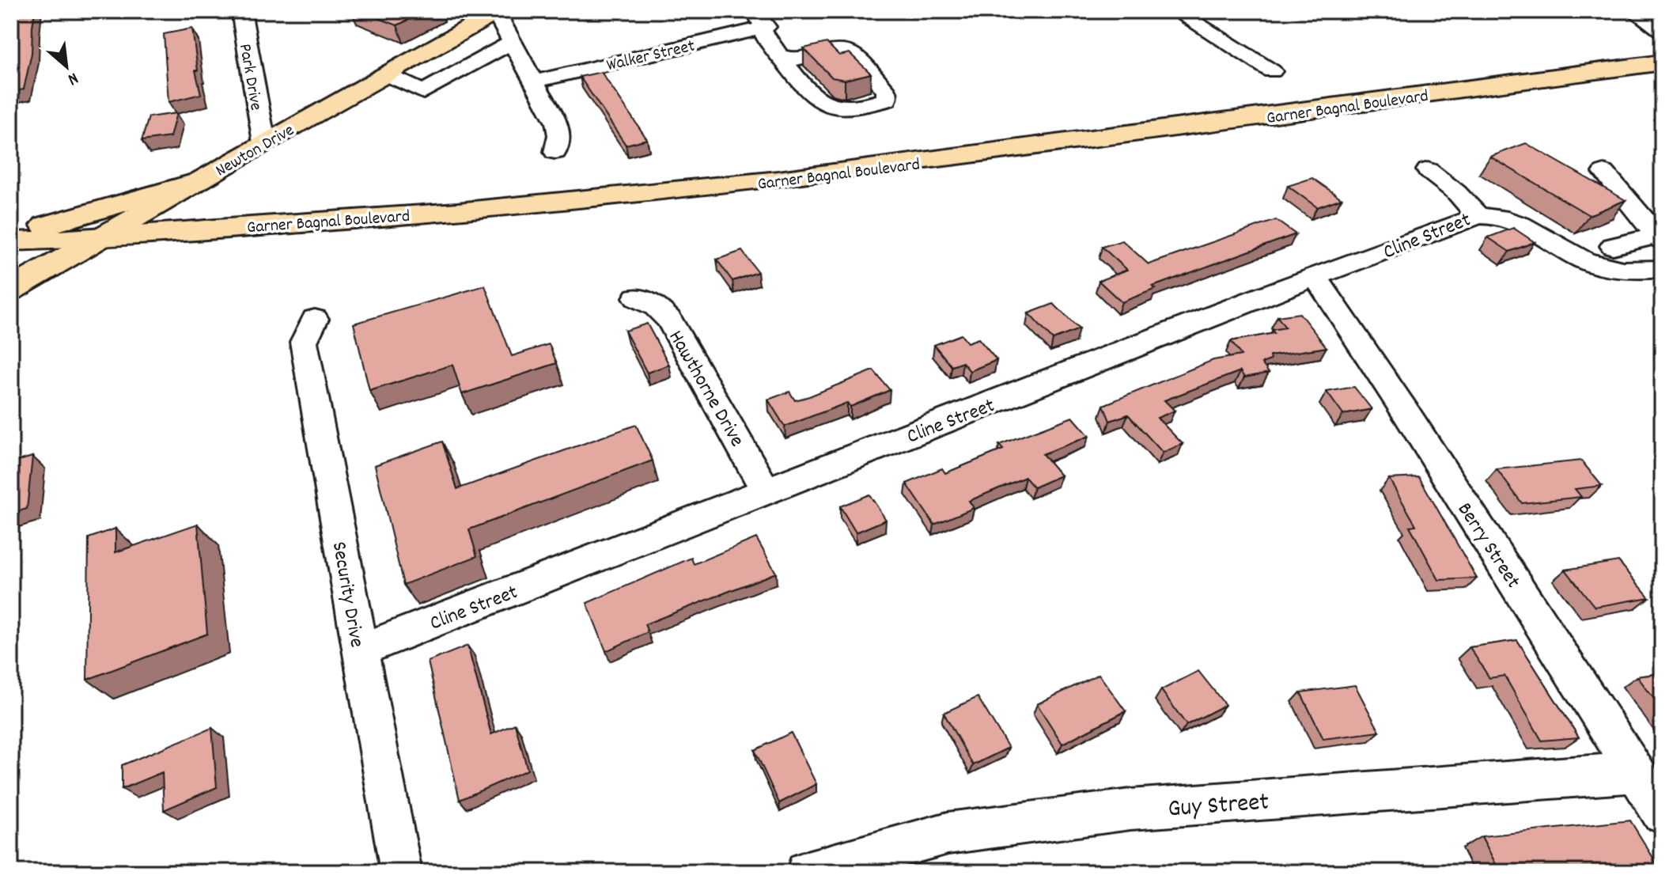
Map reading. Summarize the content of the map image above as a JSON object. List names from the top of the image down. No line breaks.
{"streets":{"main road":["Garner Bagnal Boulevard","Newton Drive"],"street":["Walker Street","Park Drive","Cline Street","Hawthorne Drive","Berry Street","Security Drive","Guy Street"]},"crossings":[["Park Drive","Newton Drive"],["Garner Bagnal Boulevard","Newton Drive"],["Cline Street","Hawthorne Drive"],["Cline Street","Berry Street"],["Cline Street","Security Drive"],["Berry Street","Guy Street"]],"north":"bottom right"}
